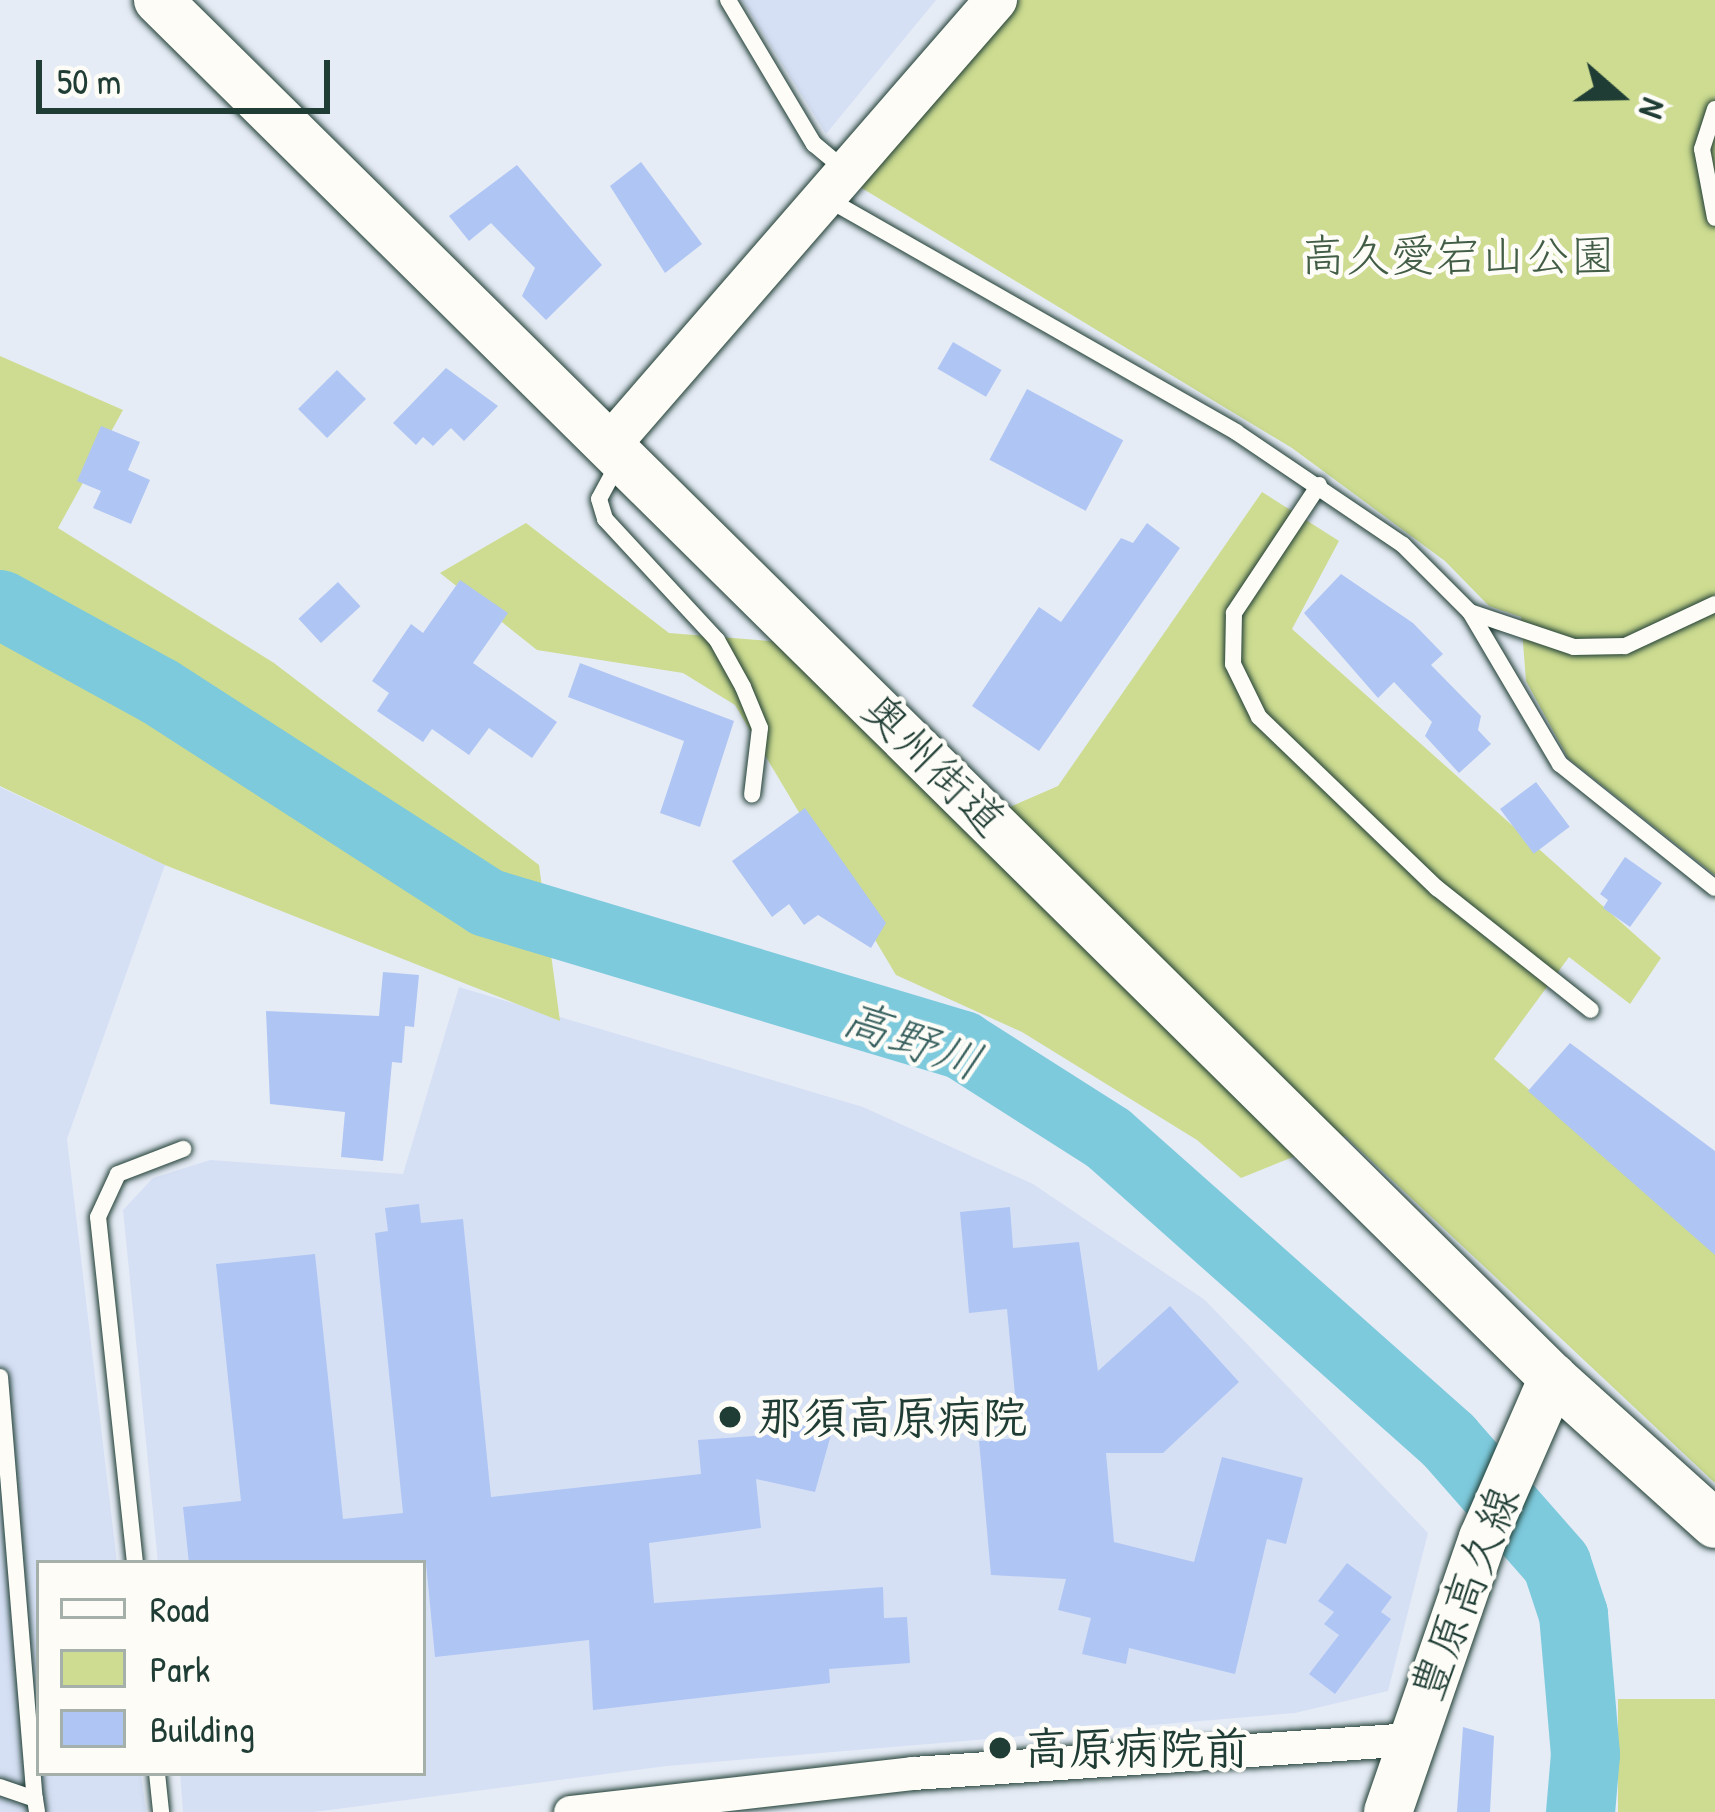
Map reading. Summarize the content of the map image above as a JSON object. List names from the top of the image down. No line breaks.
{"streets":{"main road":["奥州街道","豊原高久線"]},"crossings":[["奥州街道","豊原高久線"]],"water":["高野川"],"parks":["高久愛宕山公園"],"places":["那須高原病院","高原病院前"],"legend":["Road","Park","Building"],"scale_bar":"50 m","north":"right"}
